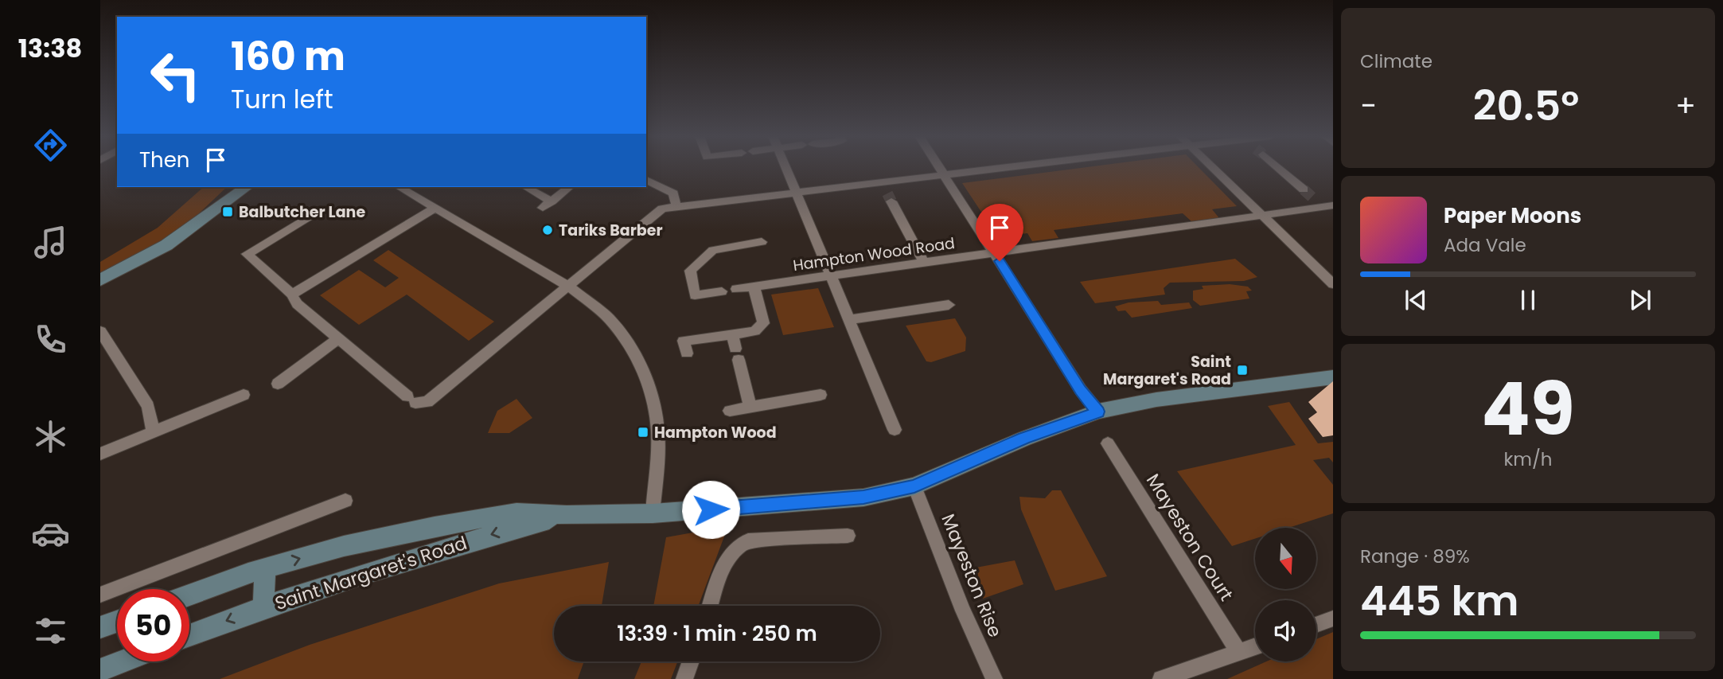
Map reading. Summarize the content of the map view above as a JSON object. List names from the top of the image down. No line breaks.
{"streets":{"main road":["Saint Margaret's Road"],"street":["Hampton Wood Road","Mayeston Court","Mayeston Rise"]},"crossings":[["Saint Margaret's Road","Mayeston Rise"]],"places":{"transit":["Balbutcher Lane","Saint Margaret's Road","Hampton Wood"],"other":["Tariks Barber"]},"north":"bottom","page":{"tabs":"13:38","tile":["Climate",["49","km/h"],["Range · 89%","445 km"]],"turn":["160 m","Turn left"],"heat":["−","20.5°","+"],"then":"Then","song":["Paper Moons","Ada Vale"],"limit":"50","trip":"13:39 · 1 min · 250 m"}}
